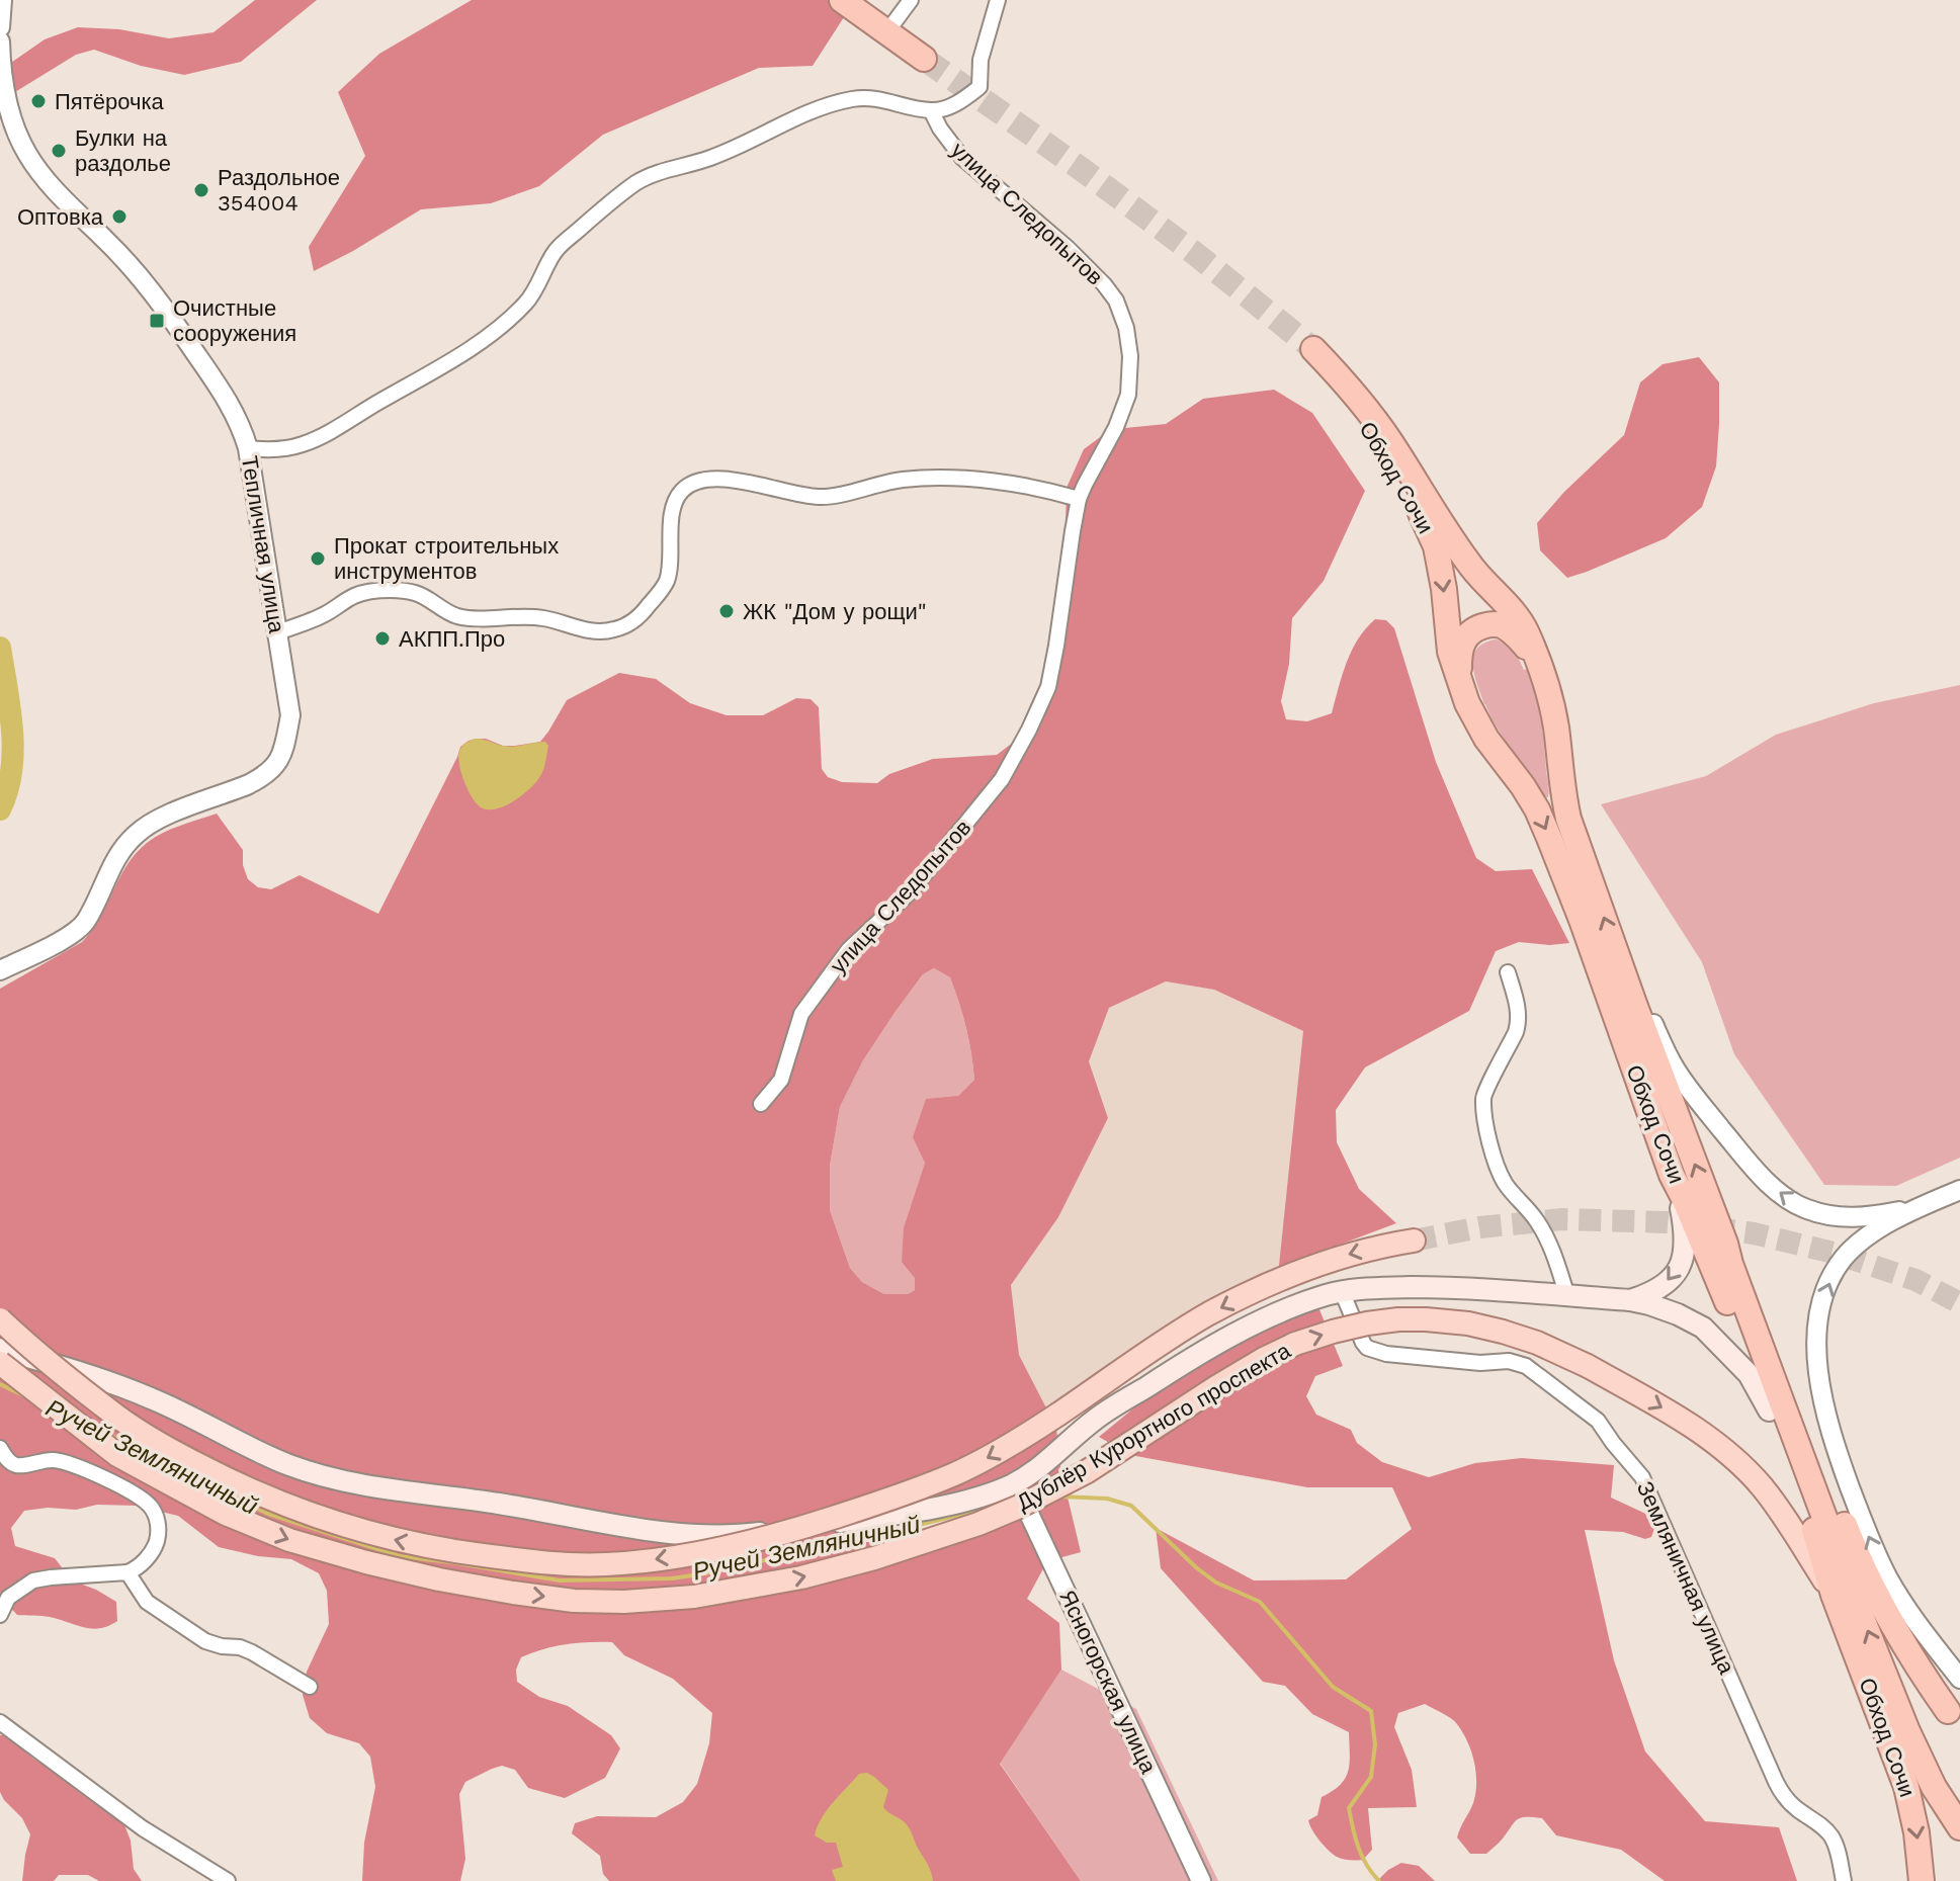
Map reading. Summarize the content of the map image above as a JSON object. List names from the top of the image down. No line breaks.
{"streets":{"highway":["Обход Сочи"],"main road":["Дублёр Курортного проспекта"],"street":["улица Следопытов","Тепличная улица","Земляничная улица","Ясногорская улица"]},"crossings":[["Обход Сочи","Дублёр Курортного проспекта"]],"water":["Ручей Земляничный"],"places":{"other":["Пятёрочка","Булки на раздолье","Раздольное 354004","Оптовка","Прокат строительных инструментов","ЖК \"Дом у рощи\"","АКПП.Про"],"transit":["Очистные сооружения"]}}
